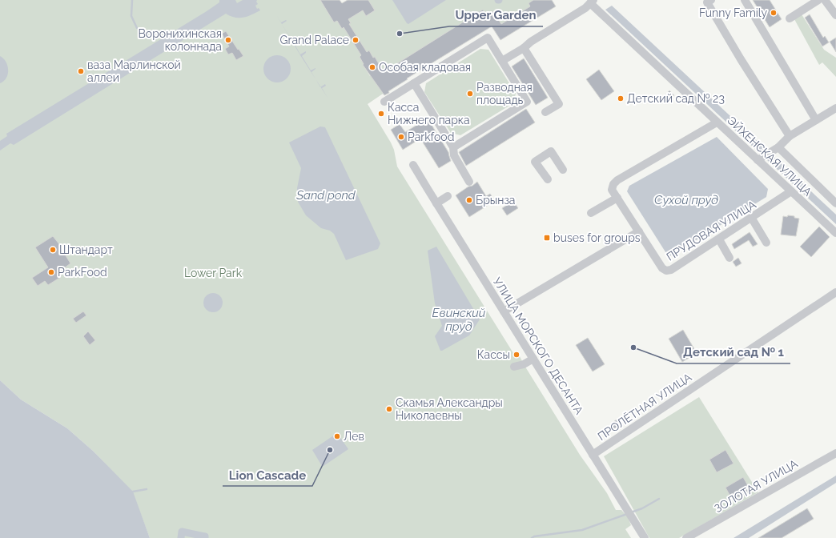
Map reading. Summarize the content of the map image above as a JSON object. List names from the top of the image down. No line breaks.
{"streets":{"street":["ЭЙХЕНСКАЯ УЛИЦА","ПРУДОВАЯ УЛИЦА","УЛИЦА МОРСКОГО ДЕСАНТА","ПРОЛЁТНАЯ УЛИЦА","ЗОЛОТАЯ УЛИЦА"]},"crossings":[["ЭЙХЕНСКАЯ УЛИЦА","ПРУДОВАЯ УЛИЦА"],["УЛИЦА МОРСКОГО ДЕСАНТА","ПРОЛЁТНАЯ УЛИЦА"]],"water":["Sand pond","Сухой пруд","Евинский пруд"],"parks":["Lower Park"],"places":{"other":["Funny Family","Upper Garden","Воронихинская колоннада","Grand Palace","Особая кладовая","ваза Марлинской аллеи","Разводная площадь","Детский сад № 23","Касса Нижнего парка","Parkfood","Брынза","Штандарт","ParkFood","Детский сад № 1","Кассы","Скамья Александры Николаевны","Лев","Lion Cascade"],"transit":["buses for groups"]}}
